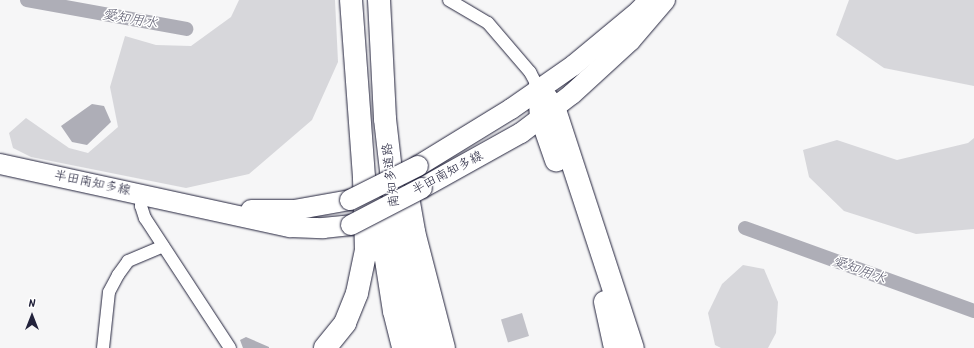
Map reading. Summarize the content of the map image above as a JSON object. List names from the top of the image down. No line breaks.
{"streets":{"highway":["南知多道路"],"main road":["半田南知多線"]},"water":["愛知用水"],"north":"top"}
